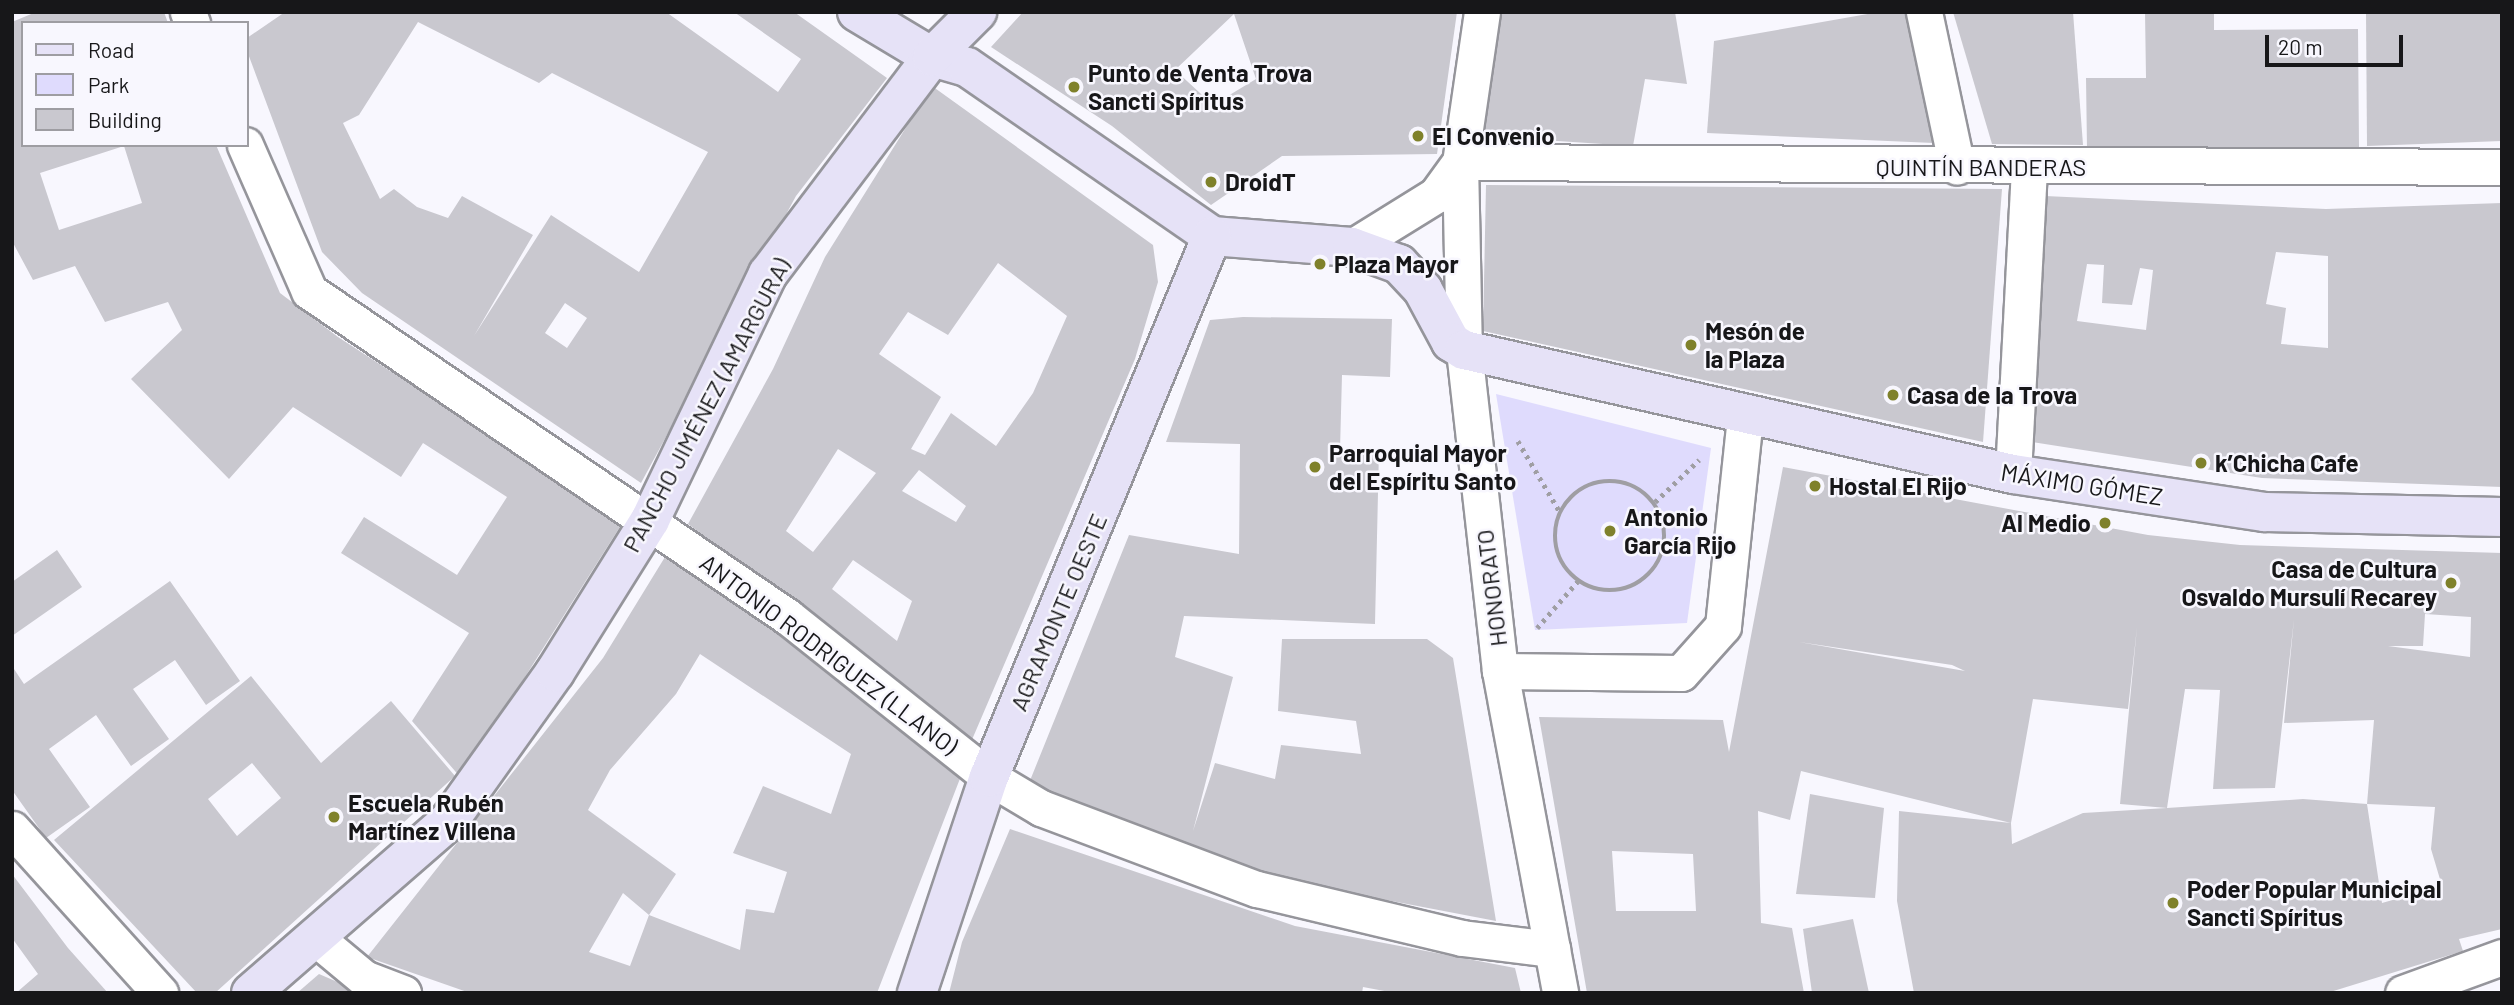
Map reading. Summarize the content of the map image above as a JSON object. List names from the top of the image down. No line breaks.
{"streets":{"street":["QUINTÍN BANDERAS","PANCHO JIMÉNEZ (AMARGURA)","MÁXIMO GÓMEZ","HONORATO","AGRAMONTE OESTE","ANTONIO RODRIGUEZ (LLANO)"]},"crossings":[["QUINTÍN BANDERAS","HONORATO"],["PANCHO JIMÉNEZ (AMARGURA)","ANTONIO RODRIGUEZ (LLANO)"],["MÁXIMO GÓMEZ","HONORATO"],["HONORATO","ANTONIO RODRIGUEZ (LLANO)"],["AGRAMONTE OESTE","ANTONIO RODRIGUEZ (LLANO)"]],"places":["Punto de Venta Trova Sancti Spíritus","El Convenio","DroidT","Plaza Mayor","Mesón de la Plaza","Casa de la Trova","k’Chicha Cafe","Parroquial Mayor del Espíritu Santo","Hostal El Rijo","Al Medio","Antonio García Rijo","Casa de Cultura Osvaldo Mursulí Recarey","Escuela Rubén Martínez Villena","Poder Popular Municipal Sancti Spíritus"],"legend":["Road","Park","Building"],"scale_bar":"20 m"}
